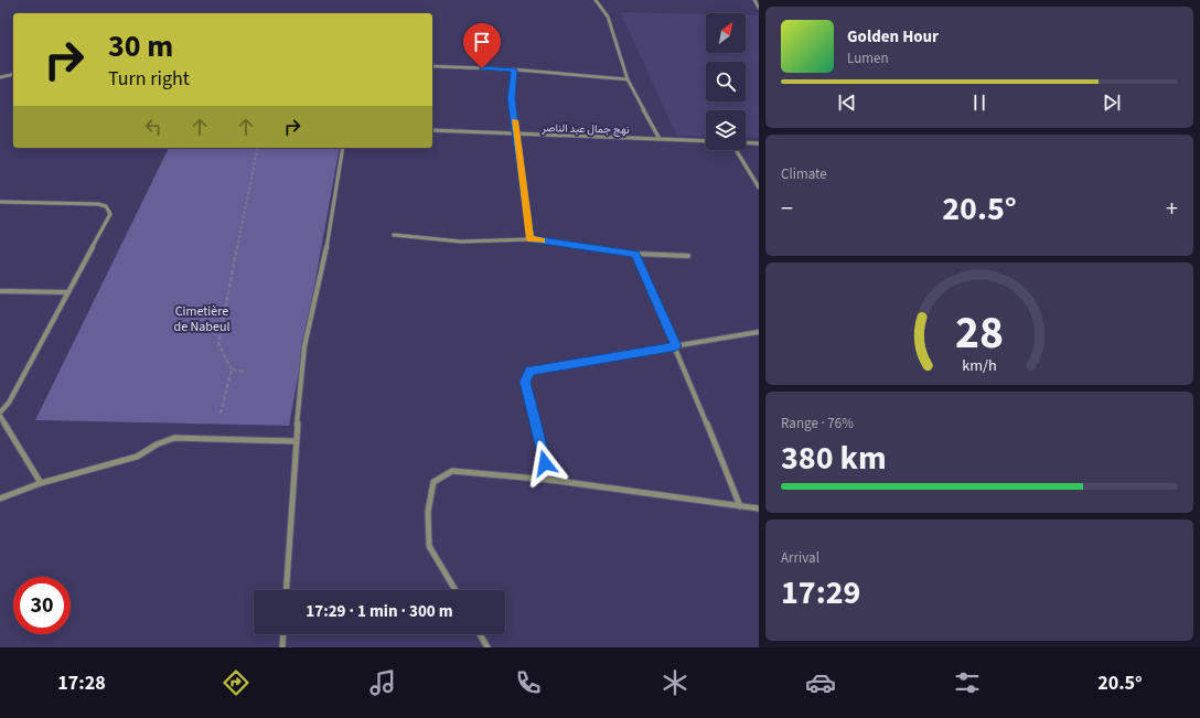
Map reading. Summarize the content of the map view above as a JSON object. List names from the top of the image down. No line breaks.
{"streets":{"street":["نهج جمال عبد الناصر"]},"parks":["Cimetière de Nabeul"],"north":"top right","page":{"turn":["30 m","Turn right"],"song":["Golden Hour","Lumen"],"tile":["Climate",["Range · 76%","380 km"],["Arrival","17:29"]],"heat":["−","20.5°","+"],"limit":"30","trip":"17:29 · 1 min · 300 m","tabs":["17:28","20.5°"],"gauge":["28","km/h"]}}
